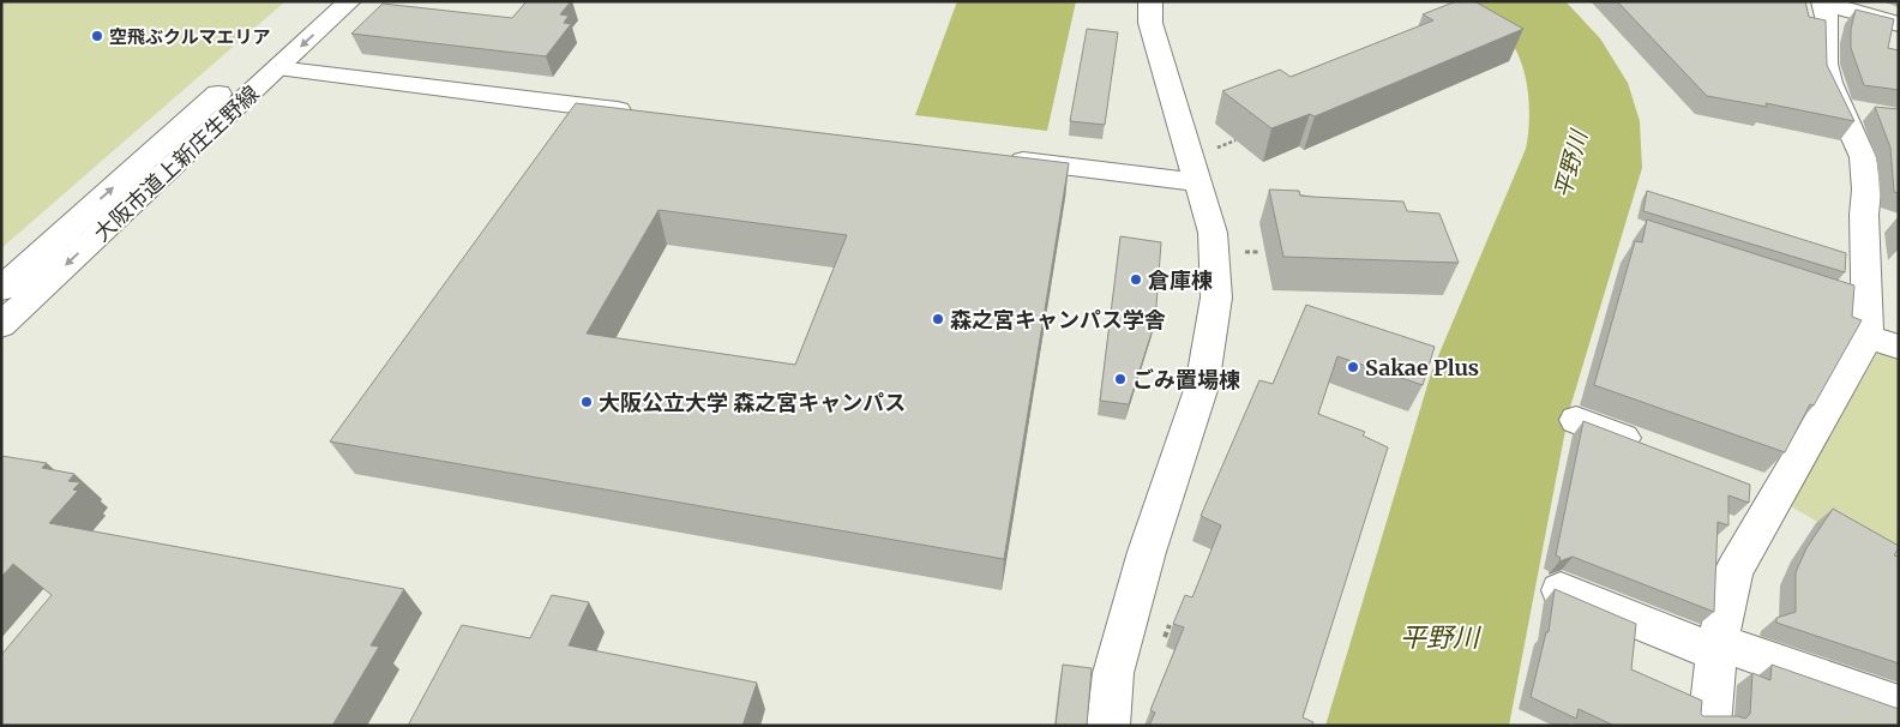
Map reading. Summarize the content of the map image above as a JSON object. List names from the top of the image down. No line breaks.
{"streets":{"street":["大阪市道上新庄生野線"]},"water":["平野川"],"places":["空飛ぶクルマエリア","倉庫棟","森之宮キャンパス学舎","Sakae Plus","ごみ置場棟","大阪公立大学 森之宮キャンパス"]}
